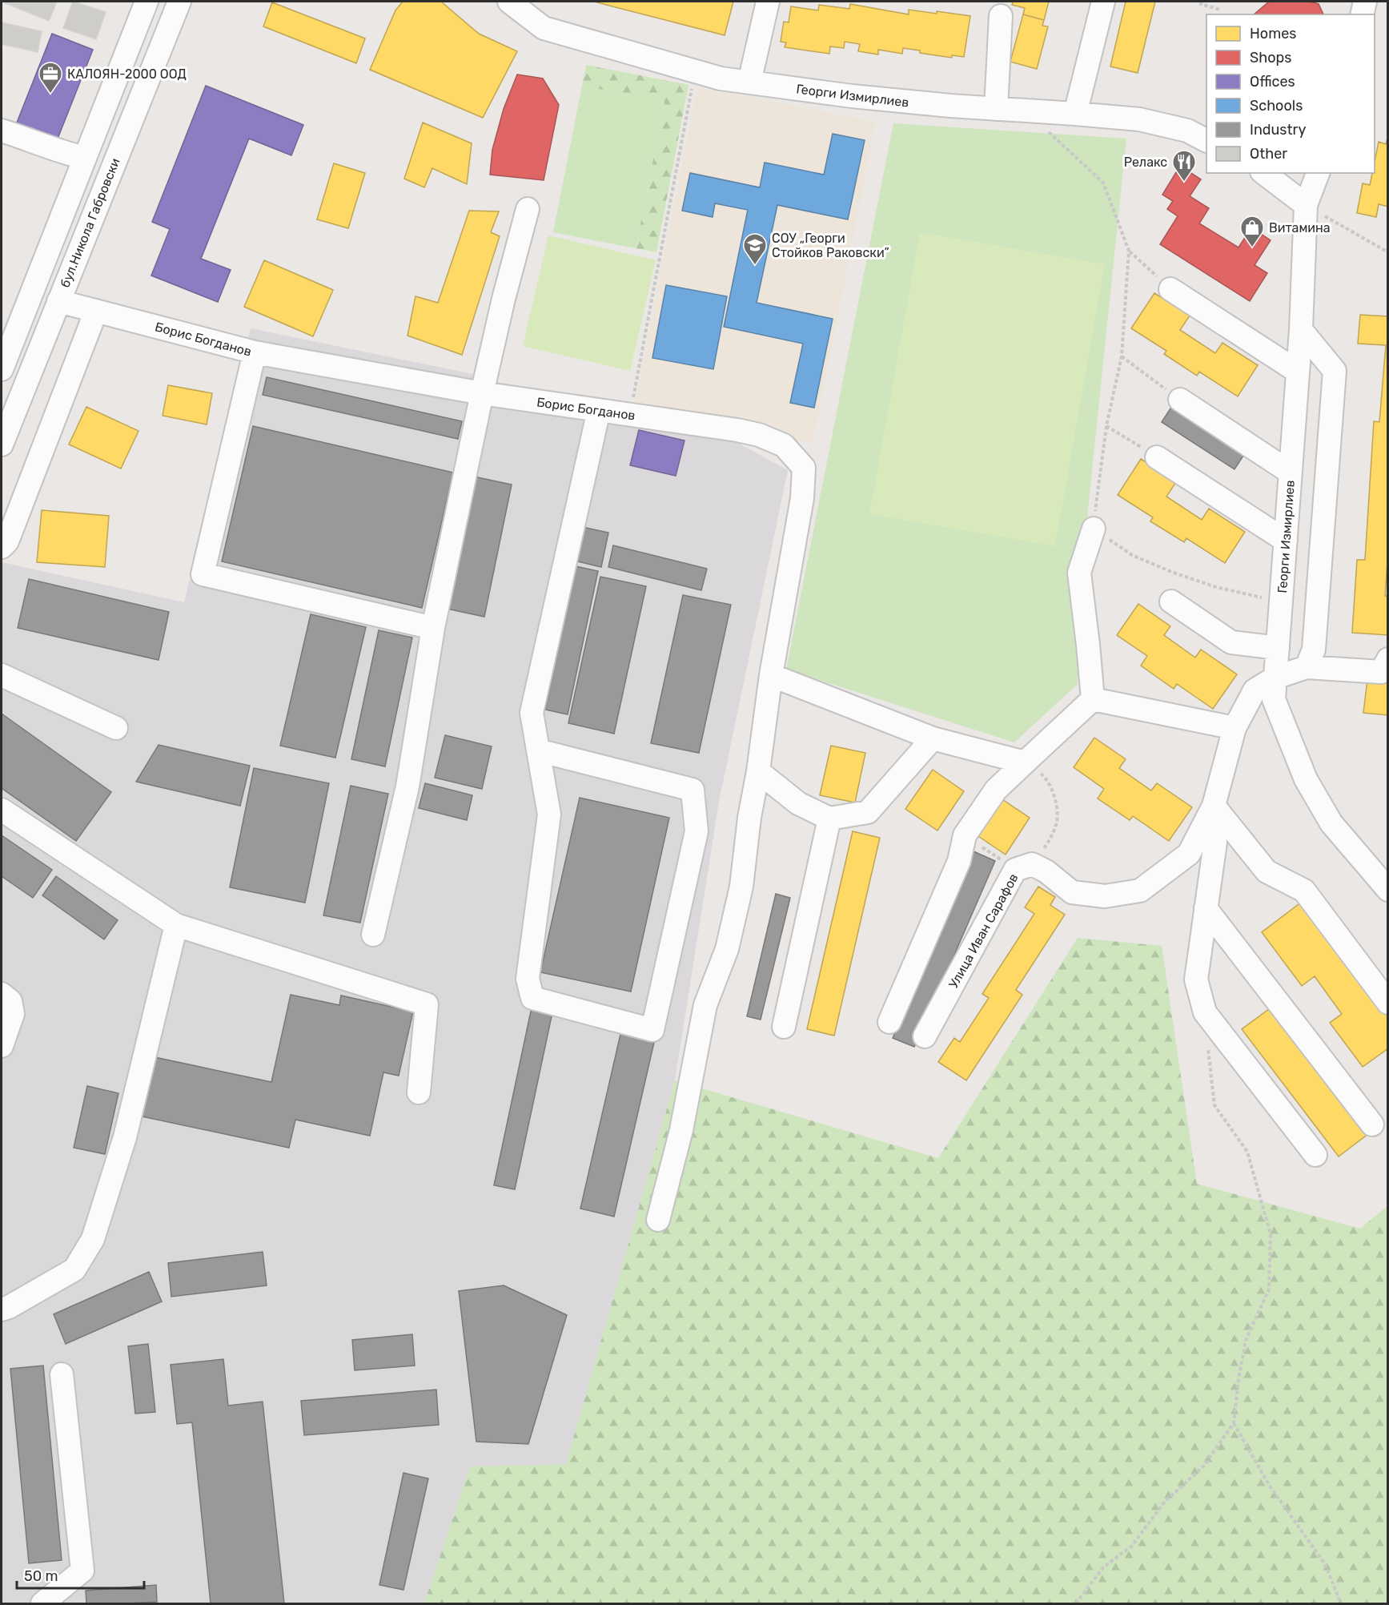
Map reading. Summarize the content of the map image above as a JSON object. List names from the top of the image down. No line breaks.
{"streets":{"street":["Георги Измирлиев","бул.Никола Габровски","Борис Богданов","Улица Иван Сарафов"]},"crossings":[["Георги Измирлиев","Улица Иван Сарафов"],["бул.Никола Габровски","Борис Богданов"]],"places":{"office":["КАЛОЯН-2000 ООД"],"restaurant":["Релакс"],"shop":["Витамина"],"school or university":["СОУ „Георги Стойков Раковски”"]},"legend":["Homes","Shops","Offices","Schools","Industry","Other"],"scale_bar":"50 m"}
